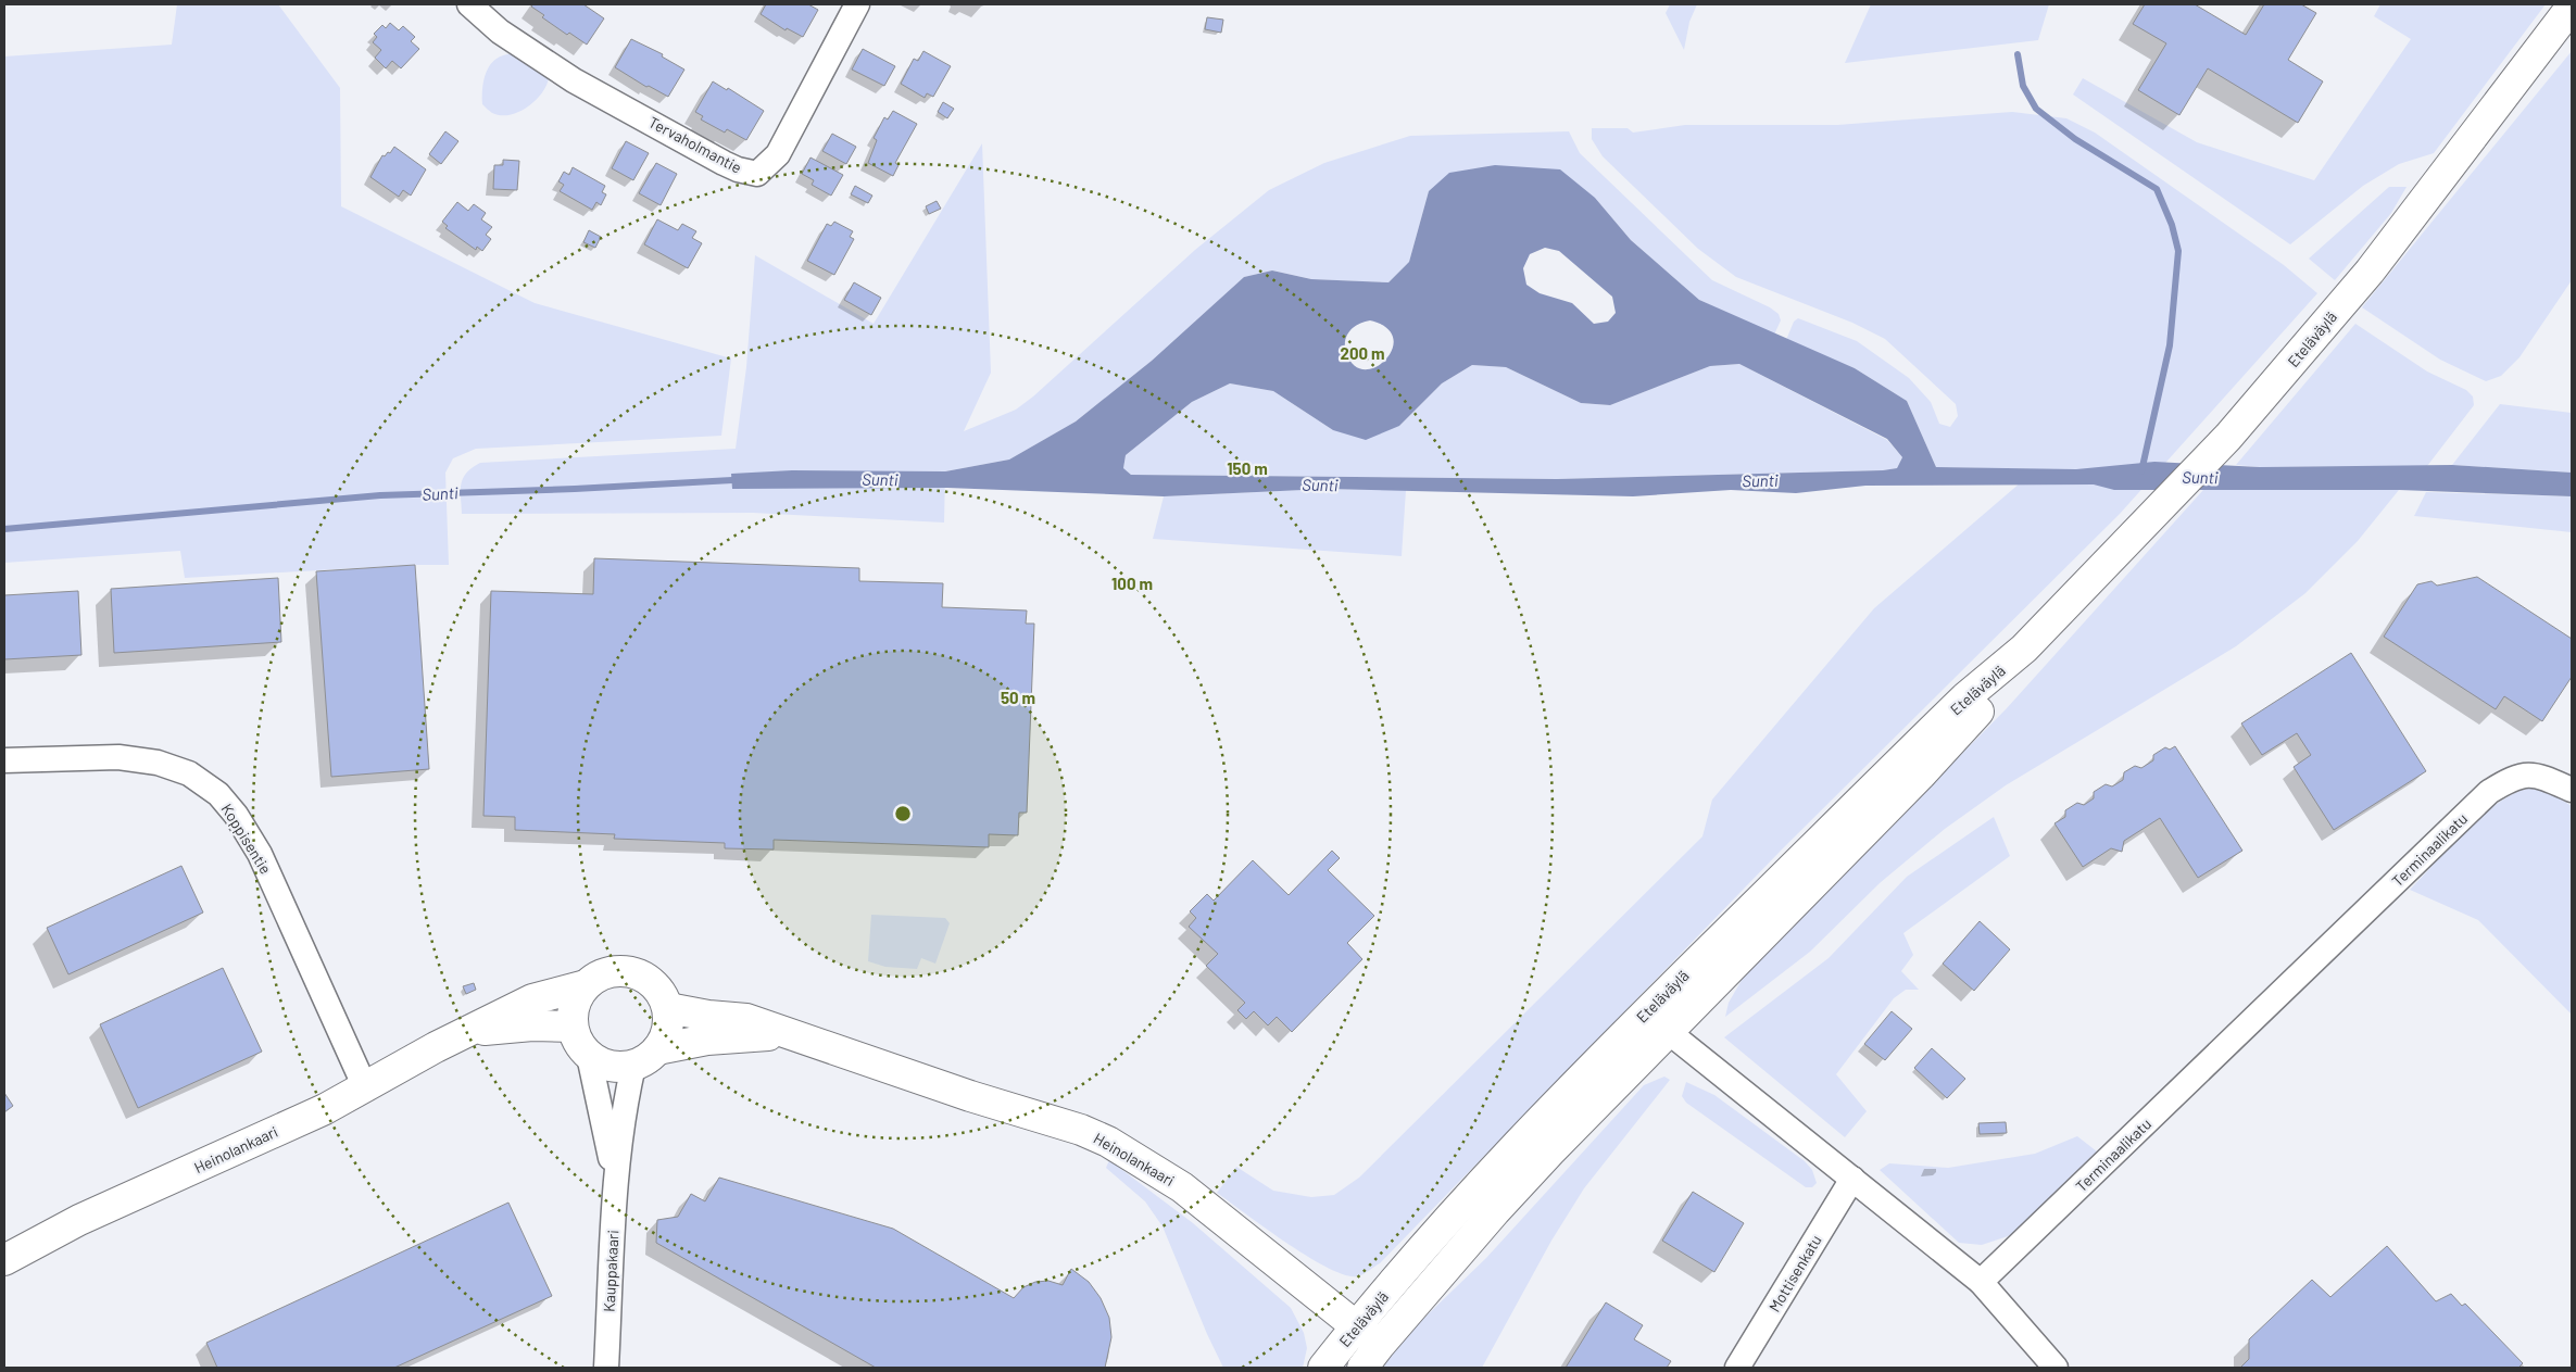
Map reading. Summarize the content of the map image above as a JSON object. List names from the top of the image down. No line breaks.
{"streets":{"main road":["Eteläväylä","Heinolankaari"],"street":["Tervaholmantie","Koppisentie","Terminaalikatu","Kauppakaari","Mottisenkatu"]},"crossings":[["Eteläväylä","Heinolankaari"],["Koppisentie","Heinolankaari"],["Heinolankaari","Kauppakaari"]],"water":["Sunti"],"rings":["200 m","150 m","100 m","50 m"]}
